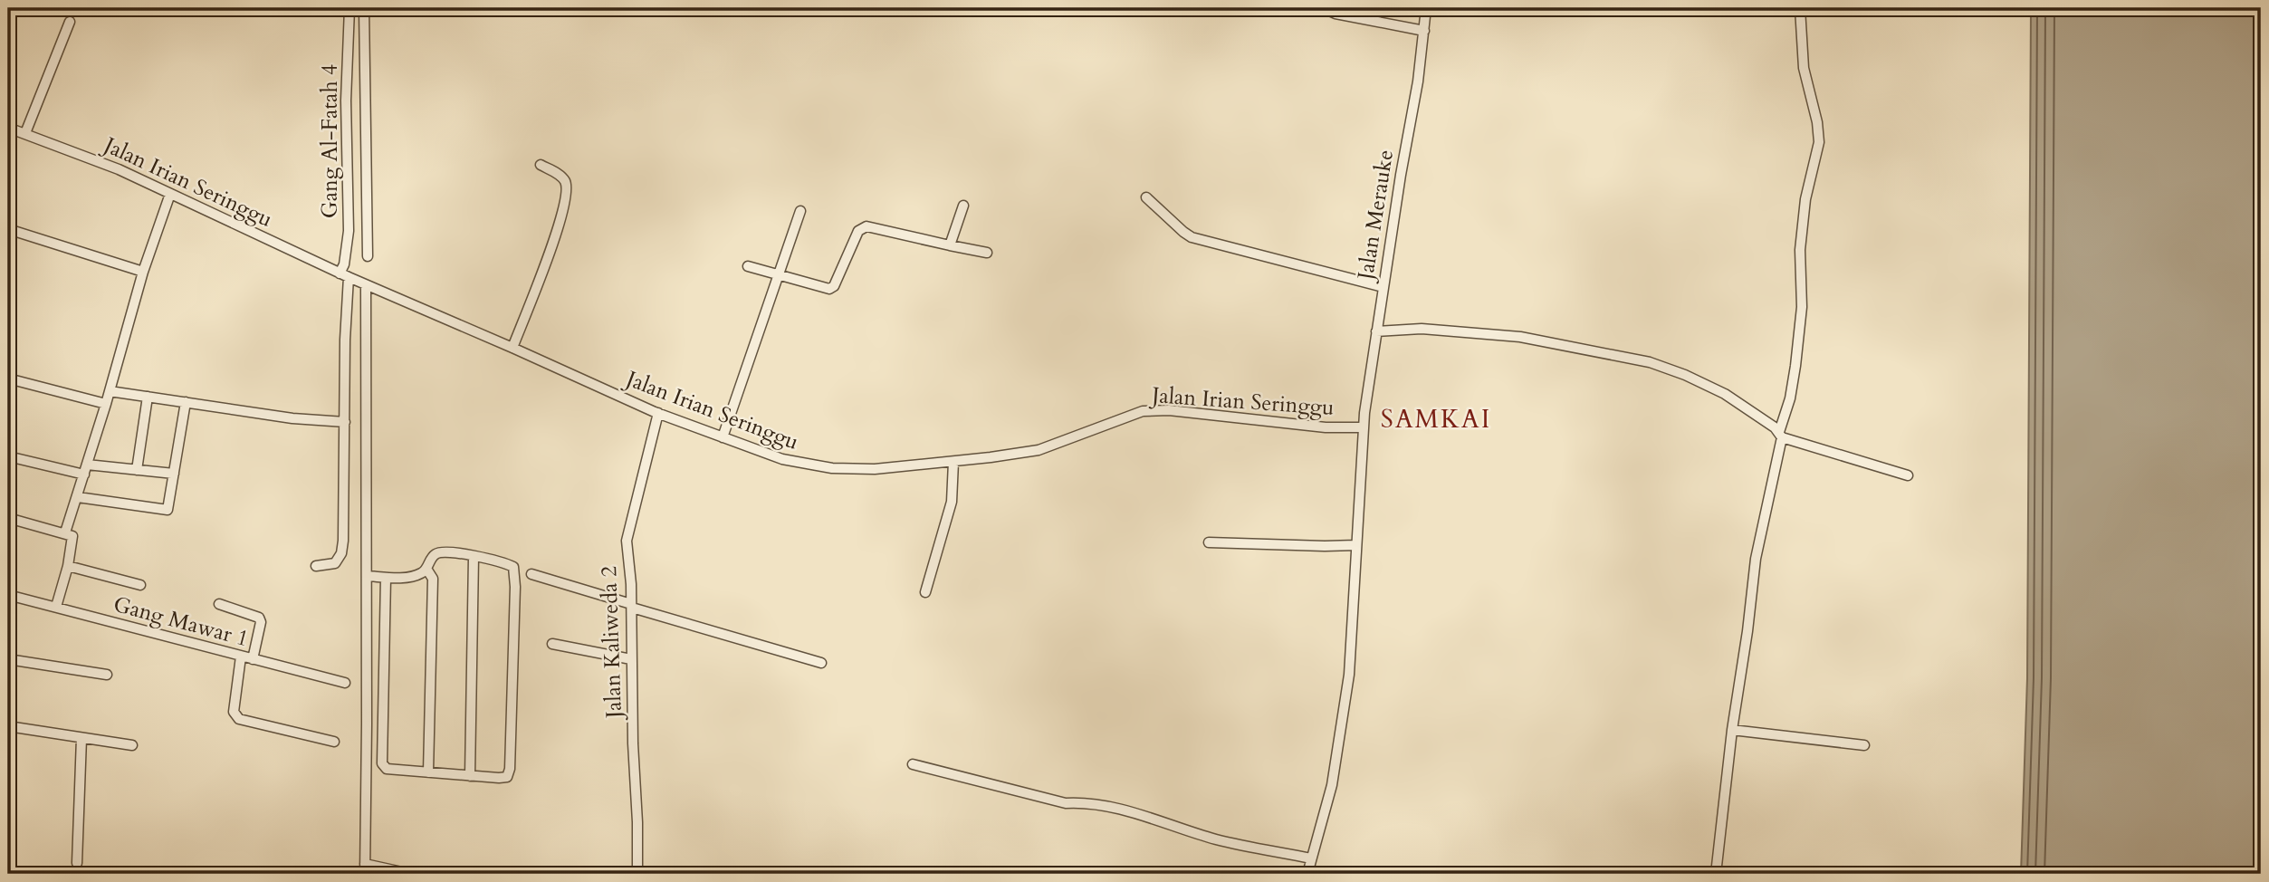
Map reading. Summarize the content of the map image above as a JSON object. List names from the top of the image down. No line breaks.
{"streets":{"street":["Gang Al-Fatah 4","Jalan Irian Seringgu","Jalan Merauke","Gang Mawar 1","Jalan Kaliweda 2"]},"crossings":[["Gang Al-Fatah 4","Jalan Irian Seringgu"],["Jalan Irian Seringgu","Jalan Merauke"],["Jalan Irian Seringgu","Jalan Kaliweda 2"]],"districts":["SAMKAI"]}
